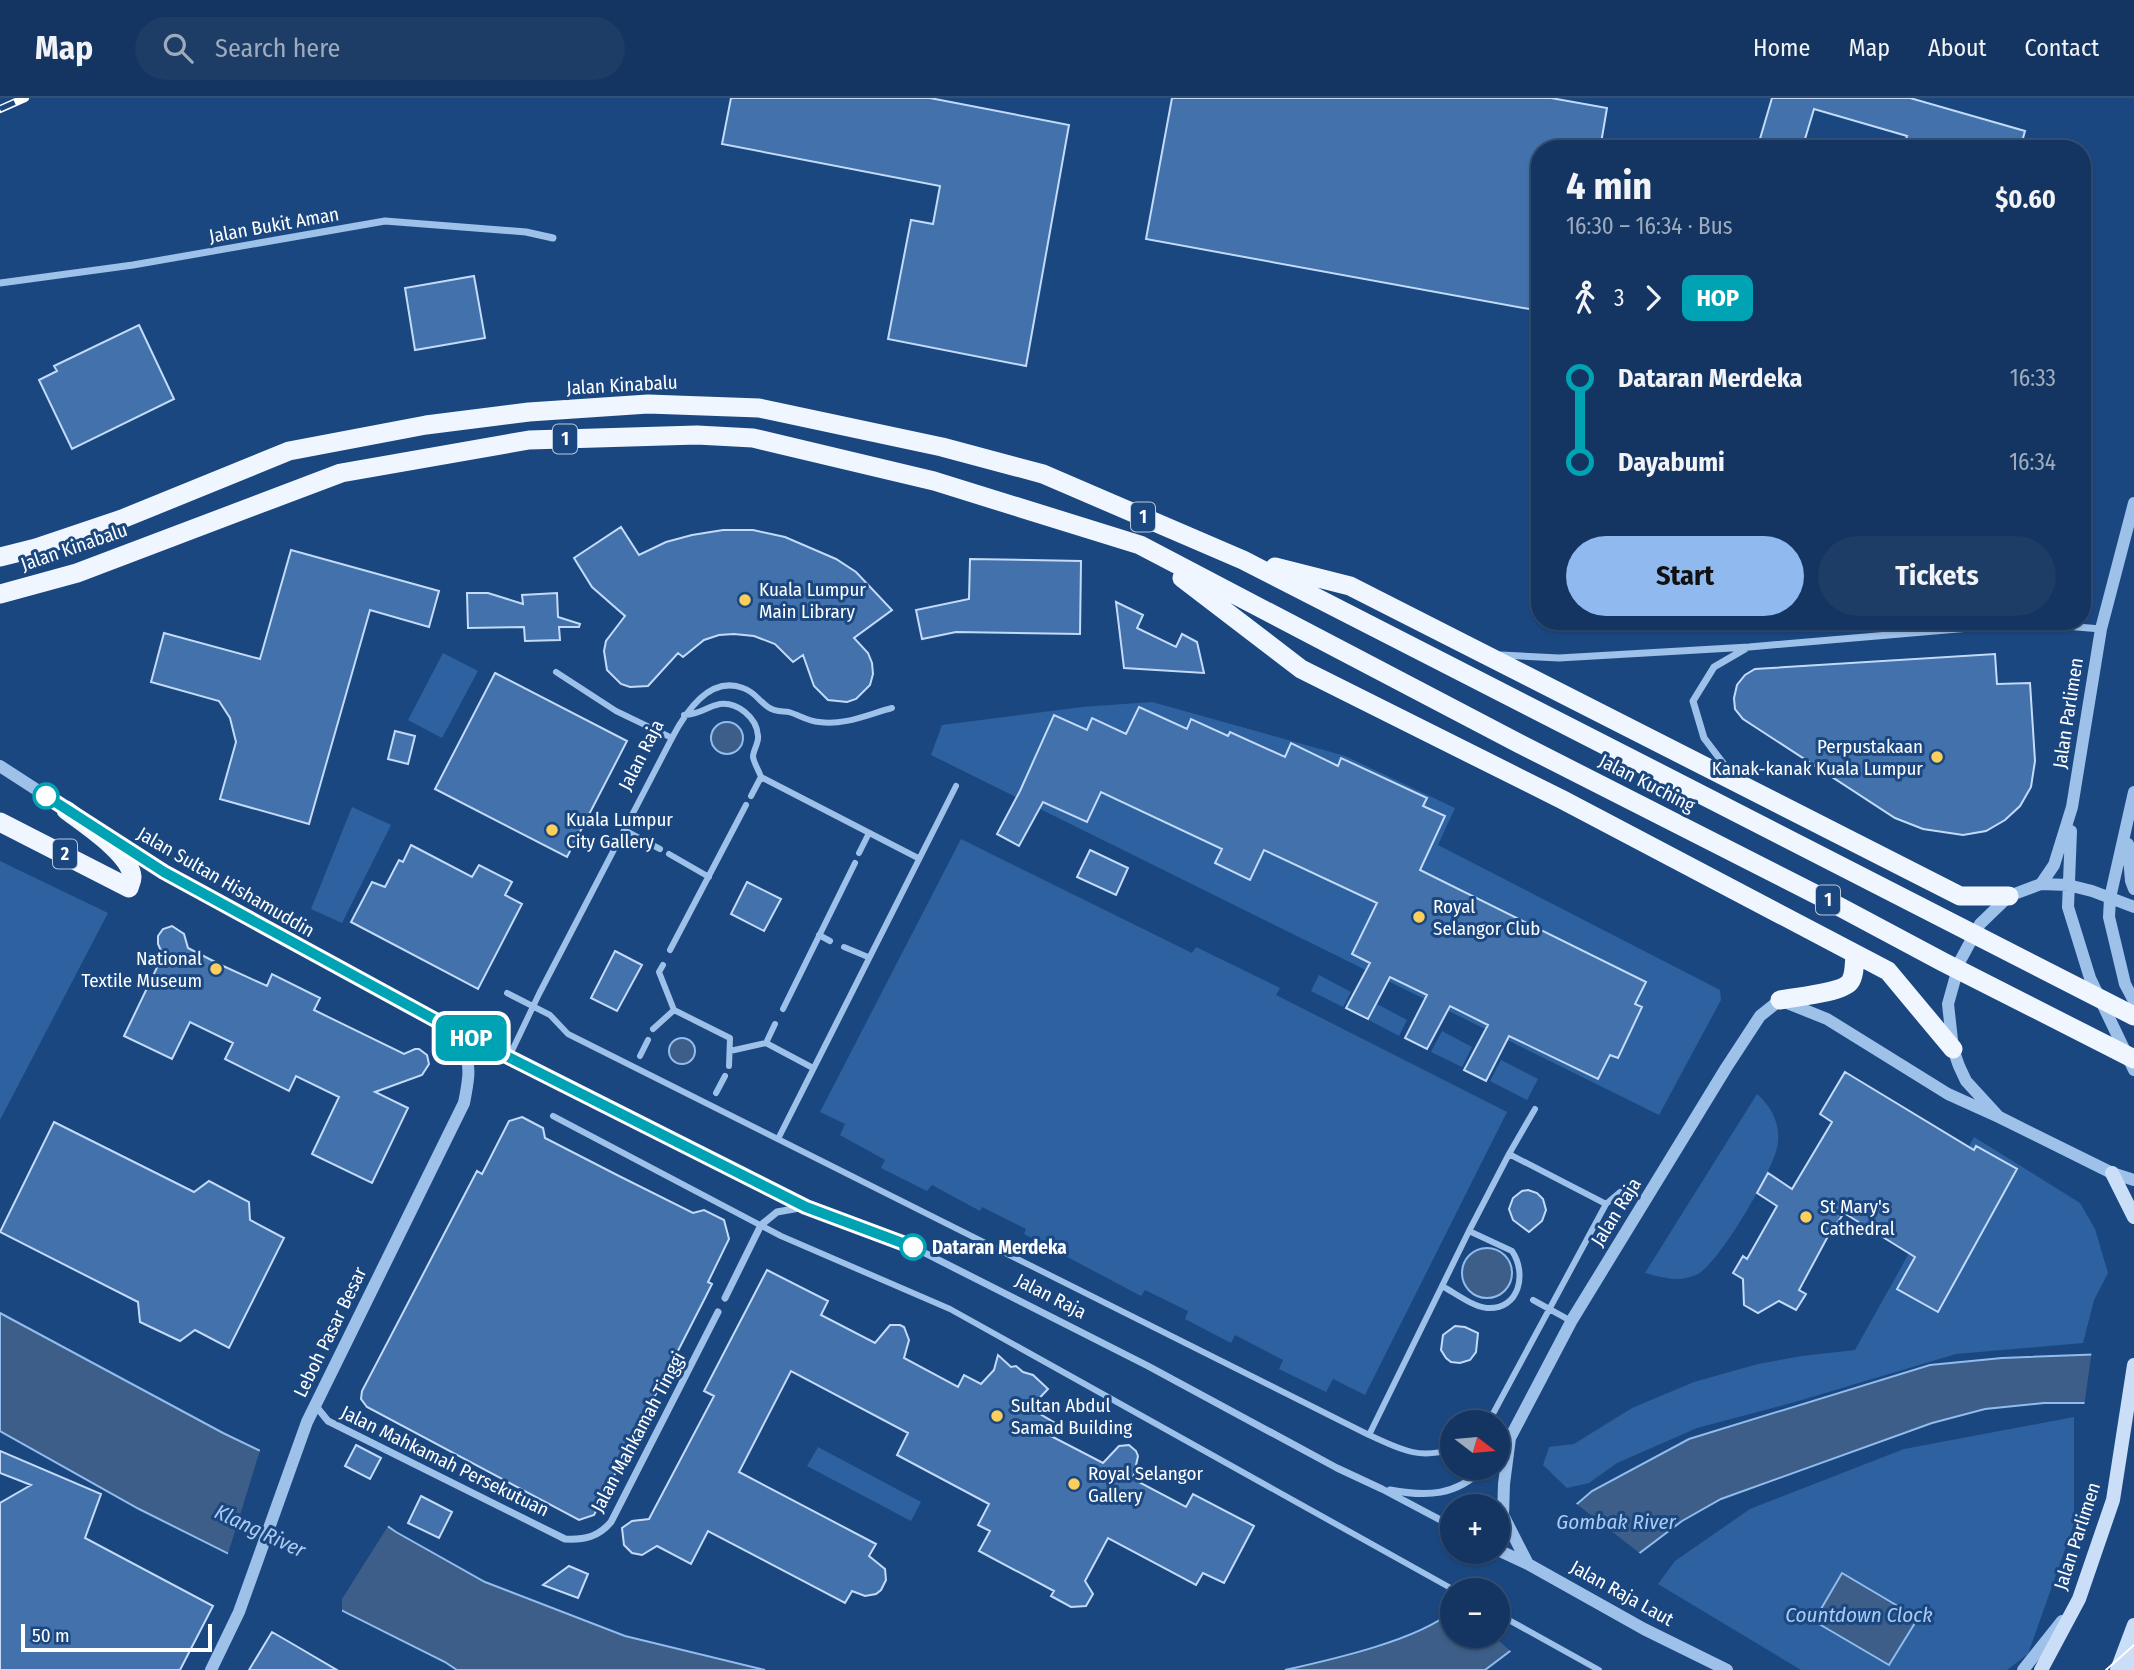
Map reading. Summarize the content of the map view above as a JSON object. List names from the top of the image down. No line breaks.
{"streets":{"highway":["Jalan Kinabalu","1","Jalan Kuching","2"],"main road":["Jalan Parlimen"],"street":["Jalan Bukit Aman","Jalan Raja","Jalan Sultan Hishamuddin","Leboh Pasar Besar","Jalan Mahkamah Tinggi","Jalan Mahkamah Persekutuan","Jalan Raja Laut"]},"crossings":[["Jalan Kinabalu","Jalan Kuching"],["Jalan Raja","Jalan Sultan Hishamuddin"],["Jalan Raja","Leboh Pasar Besar"],["2","Jalan Sultan Hishamuddin"],["Jalan Sultan Hishamuddin","Leboh Pasar Besar"],["Leboh Pasar Besar","Jalan Mahkamah Persekutuan"],["Jalan Mahkamah Tinggi","Jalan Mahkamah Persekutuan"]],"water":["Gombak River","Klang River","Countdown Clock"],"places":["Kuala Lumpur Main Library","Perpustakaan Kanak-kanak Kuala Lumpur","Kuala Lumpur City Gallery","Royal Selangor Club","National Textile Museum","St Mary's Cathedral","Dataran Merdeka","Sultan Abdul Samad Building","Royal Selangor Gallery"],"lines":["bus line HOP"],"scale_bar":"50 m","north":"right","page":{"header":"Map","search":"Search here","nav":["Home","Map","About","Contact"],"on_map":"HOP","heading":["4 min","16:30 – 16:34 · Bus","$0.60"],"legs":["3","HOP"],"list":[{"name":"Dataran Merdeka","value":"16:33"},{"name":"Dayabumi","value":"16:34"}],"buttons":["Start","Tickets"],"map_buttons":["+","−"],"scale":"50 m"}}
